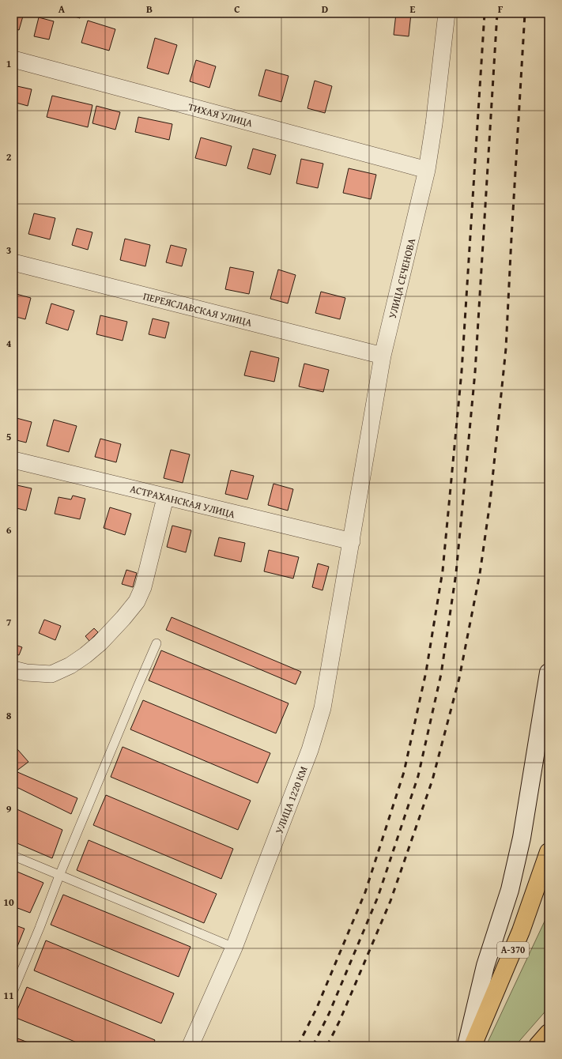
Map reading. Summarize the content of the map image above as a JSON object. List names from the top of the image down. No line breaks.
{"streets":{"highway":["А-370"],"street":["ТИХАЯ УЛИЦА","УЛИЦА СЕЧЕНОВА","ПЕРЕЯСЛАВСКАЯ УЛИЦА","АСТРАХАНСКАЯ УЛИЦА","УЛИЦА 1220 КМ"]},"crossings":[["ТИХАЯ УЛИЦА","УЛИЦА СЕЧЕНОВА"],["УЛИЦА СЕЧЕНОВА","ПЕРЕЯСЛАВСКАЯ УЛИЦА"],["УЛИЦА СЕЧЕНОВА","АСТРАХАНСКАЯ УЛИЦА"],["УЛИЦА СЕЧЕНОВА","УЛИЦА 1220 КМ"],["АСТРАХАНСКАЯ УЛИЦА","УЛИЦА 1220 КМ"]],"grid":{"columns":["A","B","C","D","E","F"],"rows":["1","2","3","4","5","6","7","8","9","10","11"]}}
